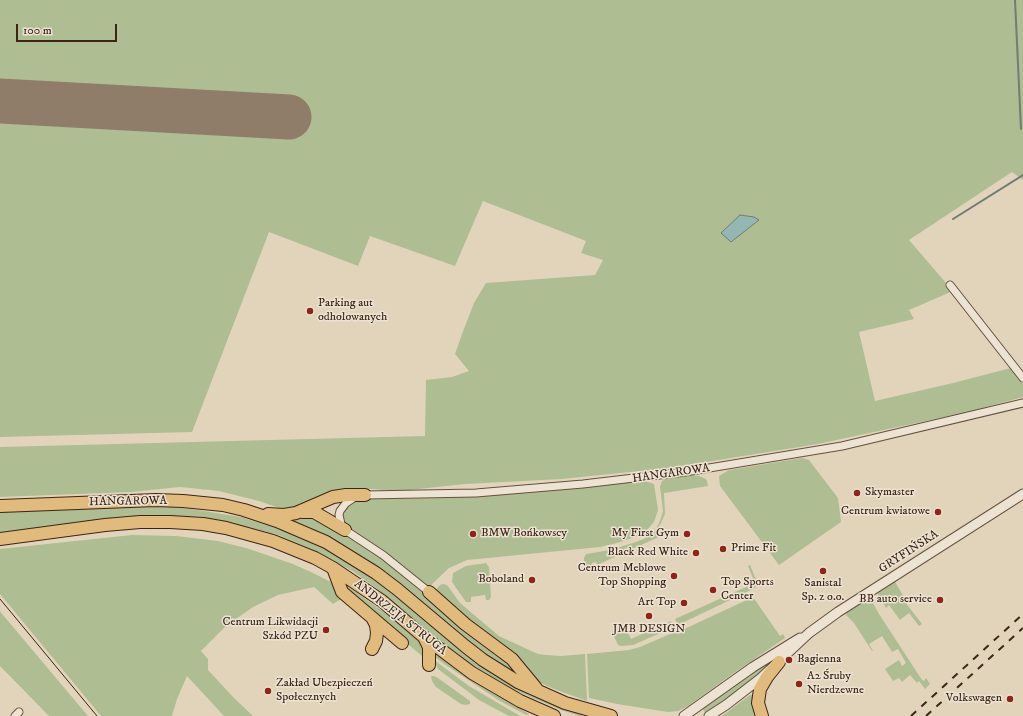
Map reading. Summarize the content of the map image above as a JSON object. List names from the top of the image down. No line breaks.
{"streets":{"main road":["HANGAROWA","ANDRZEJA STRUGA"],"street":["GRYFIŃSKA"]},"crossings":[["HANGAROWA","ANDRZEJA STRUGA"]],"places":["Parking aut odholowanych","Skymaster","Centrum kwiatowe","BMW Bońkowscy","My First Gym","Prime Fit","Black Red White","Sanistal Sp. z o.o.","Centrum Meblowe Top Shopping","Boboland","Top Sports Center","BB auto service","Art Top","JMB DESIGN","Centrum Likwidacji Szkód PZU","Bagienna","A2 Śruby Nierdzewne","Zakład Ubezpieczeń Społecznych","Volkswagen"],"scale_bar":"100 m"}
